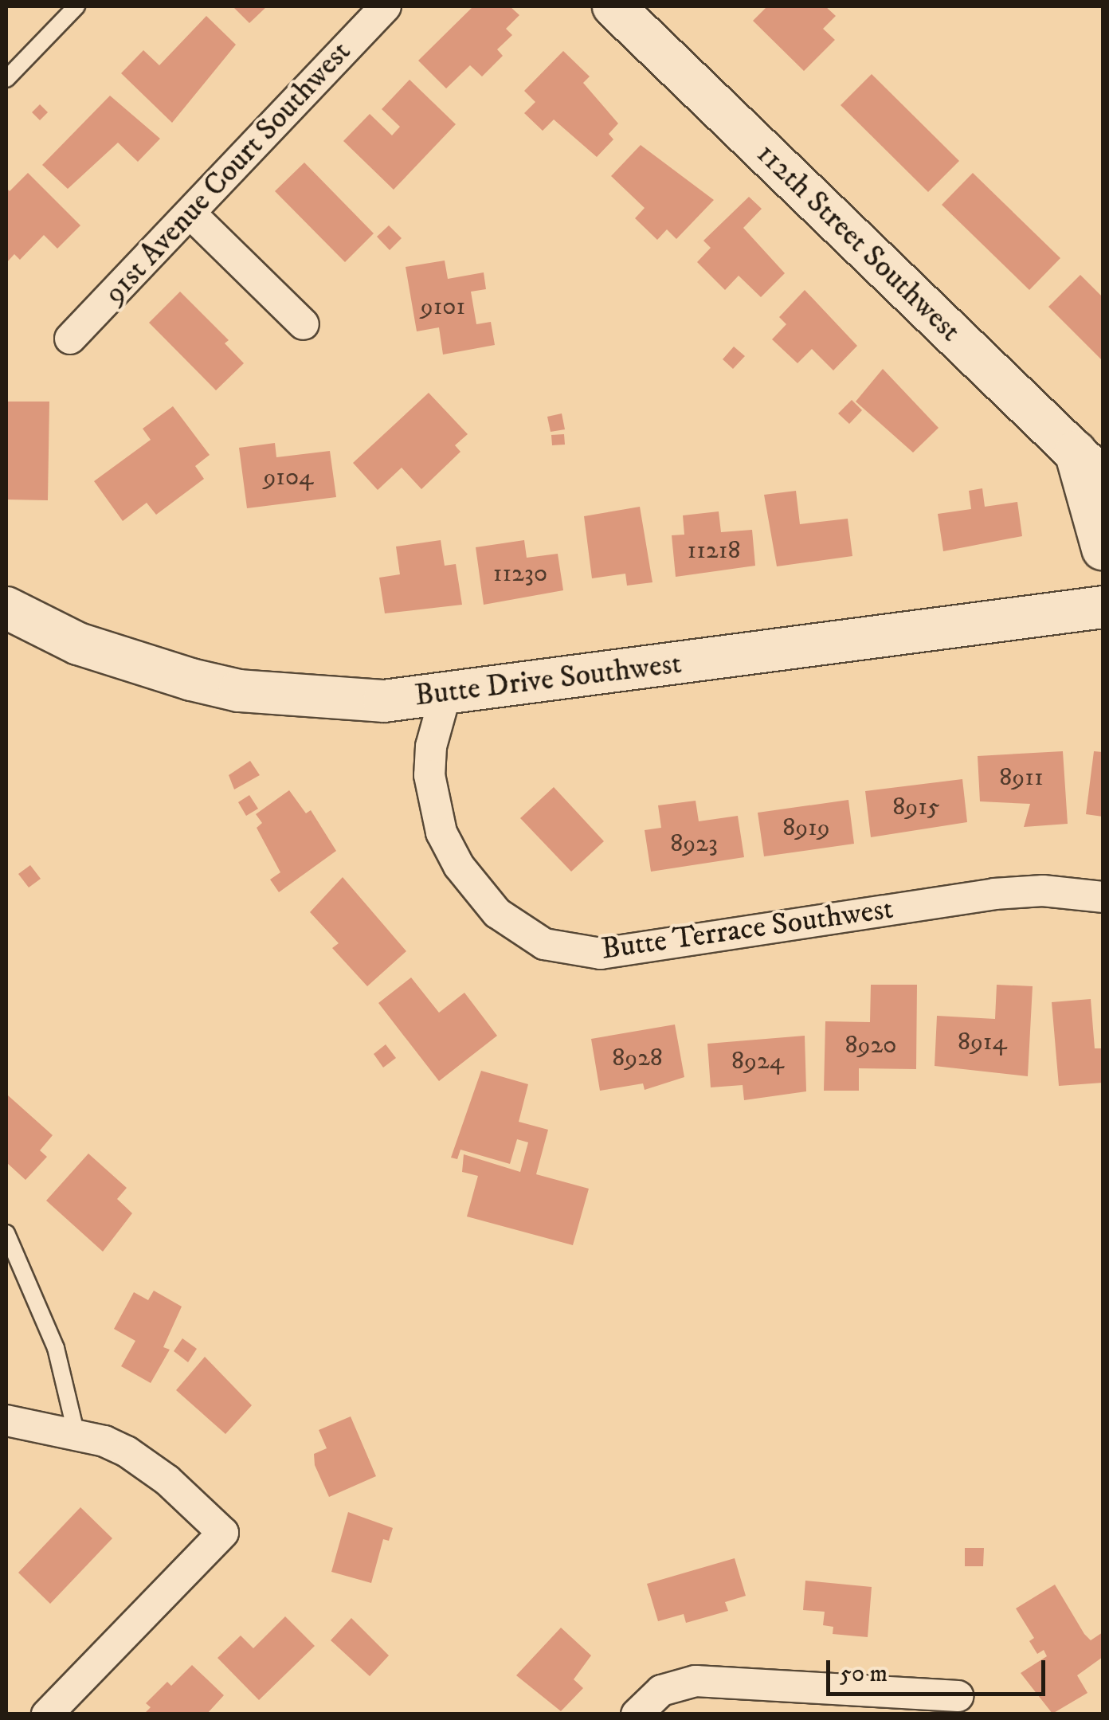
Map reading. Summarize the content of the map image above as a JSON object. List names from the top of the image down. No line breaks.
{"streets":{"street":["91st Avenue Court Southwest","112th Street Southwest","Butte Drive Southwest","Butte Terrace Southwest"]},"crossings":[["Butte Drive Southwest","Butte Terrace Southwest"]],"house_numbers":["9101","9104","11218","11230","8911","8915","8919","8923","8914","8920","8928","8924"],"scale_bar":"50 m"}
